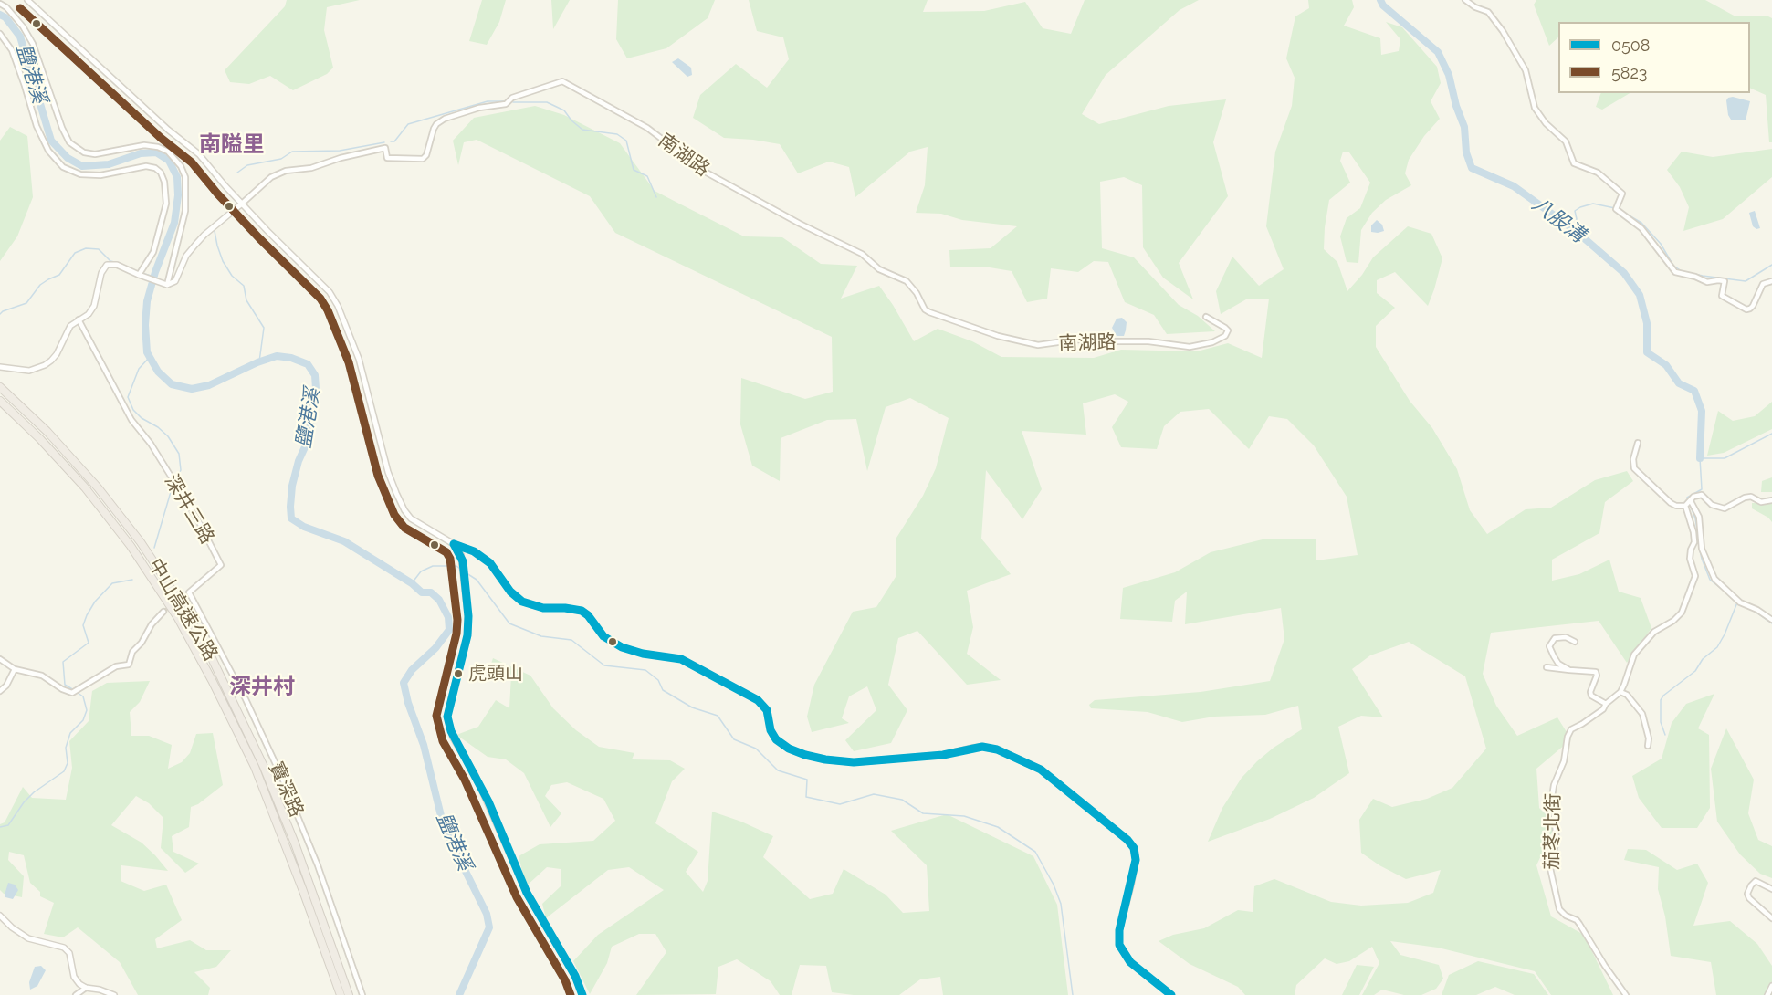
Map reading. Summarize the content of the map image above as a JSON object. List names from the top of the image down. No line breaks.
{"streets":{"highway":["中山高速公路"],"street":["南湖路","深井三路","寶深路","茄苳北街"]},"crossings":[["深井三路","寶深路"]],"districts":["南隘里","深井村"],"water":["鹽港溪","八股溝"],"places":["虎頭山"],"lines":["transit line 5823","transit line 0508"],"legend":["0508","5823"]}
